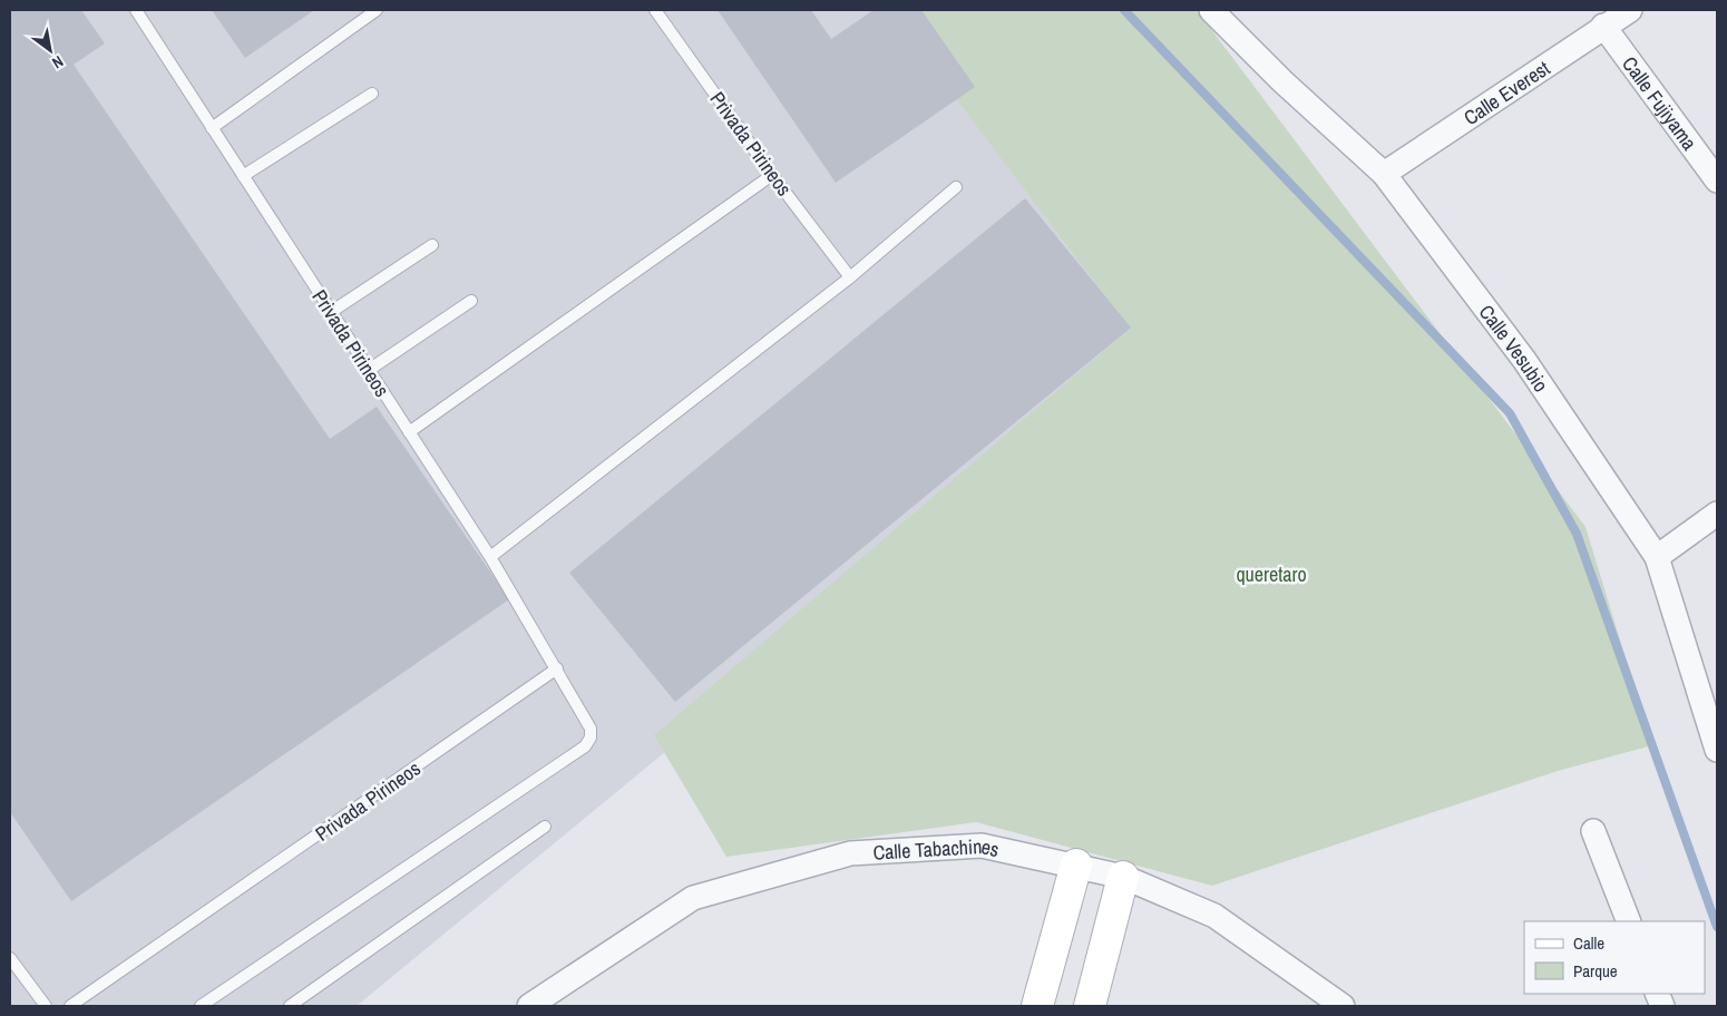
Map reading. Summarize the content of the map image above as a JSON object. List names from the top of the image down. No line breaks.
{"streets":{"street":["Calle Everest","Calle Fujiyama","Calle Vesubio","Calle Tabachines"],"lane":["Privada Pirineos"]},"crossings":[["Calle Everest","Calle Fujiyama"],["Calle Everest","Calle Vesubio"]],"parks":["queretaro"],"legend":["Calle","Parque"],"north":"bottom right"}
